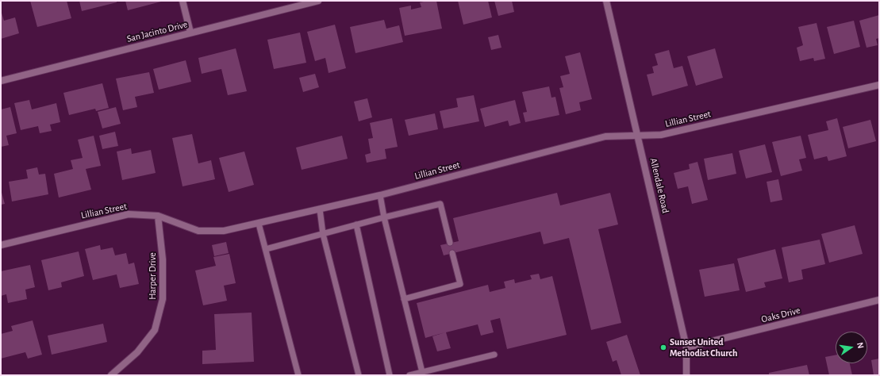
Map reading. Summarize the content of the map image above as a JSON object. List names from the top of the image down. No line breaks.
{"streets":{"street":["San Jacinto Drive","Lillian Street","Allendale Road","Harper Drive","Oaks Drive"]},"crossings":[["Lillian Street","Allendale Road"],["Lillian Street","Harper Drive"],["Allendale Road","Oaks Drive"]],"places":["Sunset United Methodist Church"],"north":"right"}
